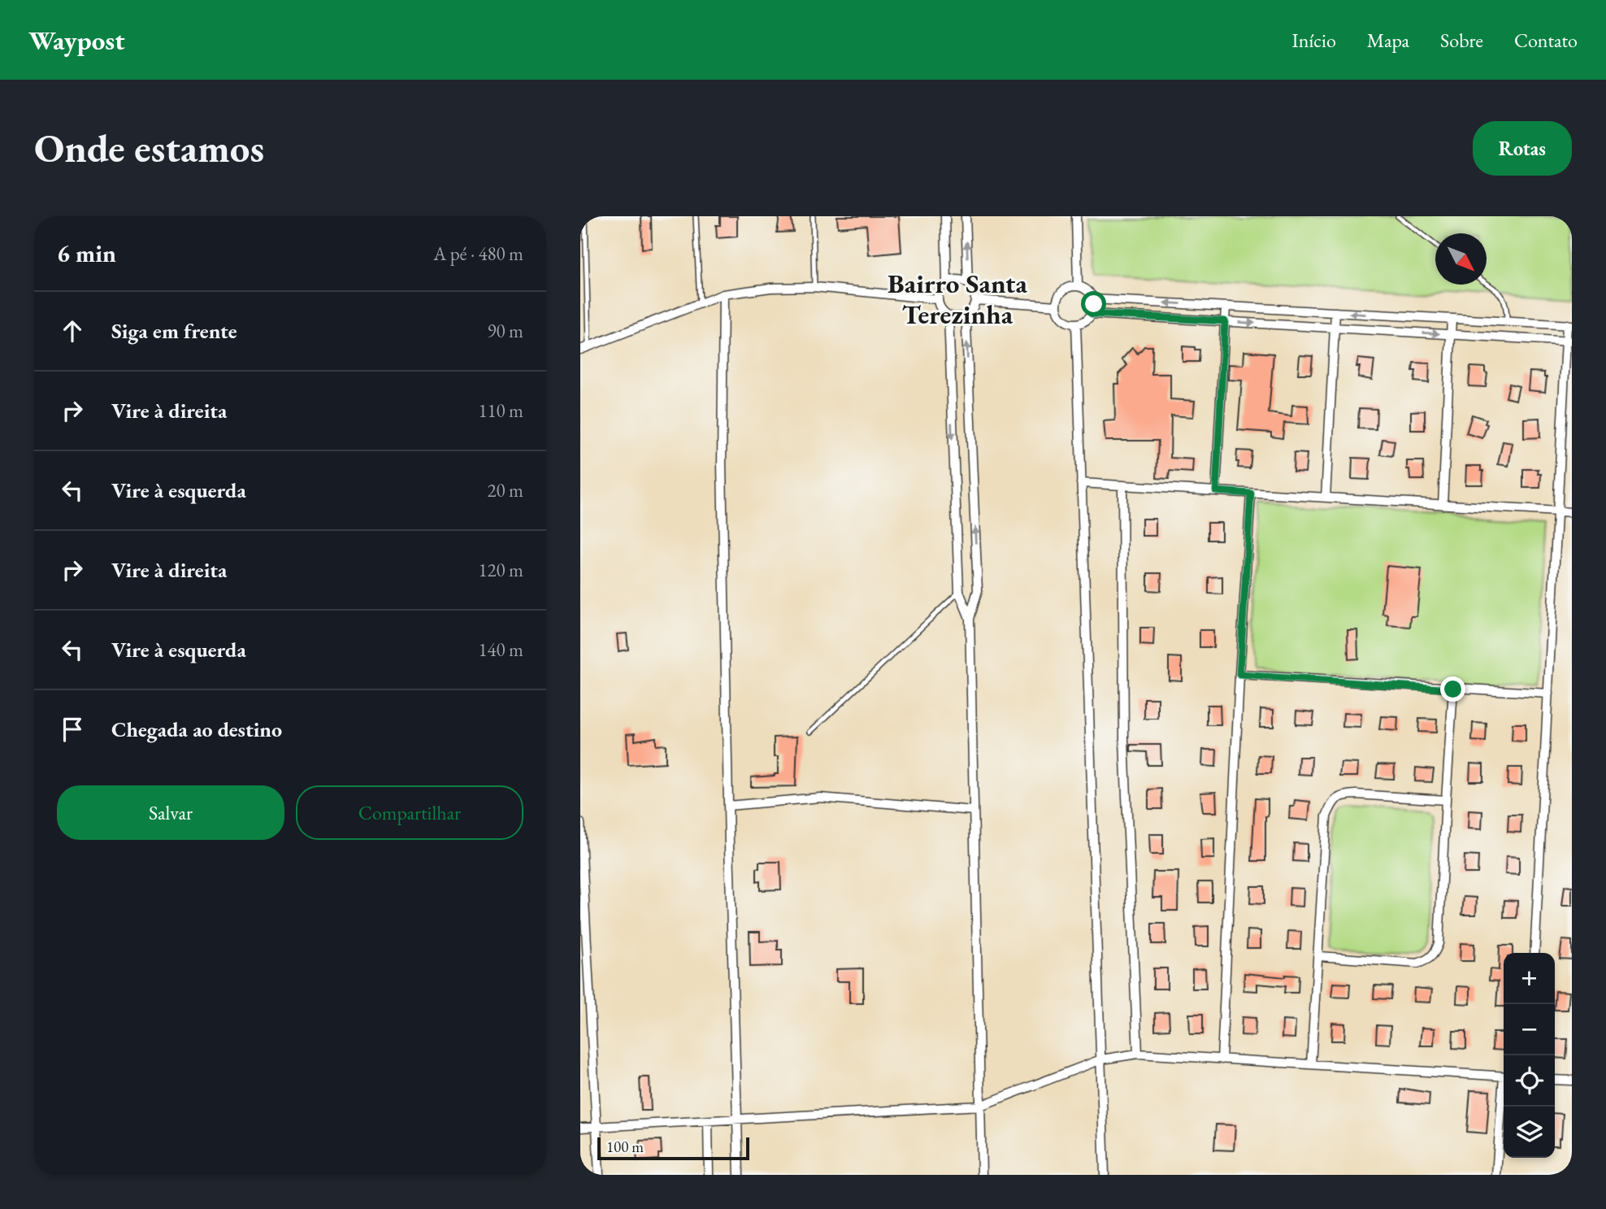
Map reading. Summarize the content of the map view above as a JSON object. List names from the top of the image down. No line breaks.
{"districts":["Bairro Santa Terezinha"],"scale_bar":"100 m","north":"bottom right","page":{"header":"Waypost","nav":["Início","Mapa","Sobre","Contato"],"buttons":["Rotas",["Salvar","Compartilhar"]],"title":"Onde estamos","heading":["6 min","A pé · 480 m"],"list":[["Siga em frente","90 m"],["Vire à direita","110 m"],["Vire à esquerda","20 m"],["Vire à direita","120 m"],["Vire à esquerda","140 m"],"Chegada ao destino"],"map_buttons":["+","−"],"scale":"100 m"}}
